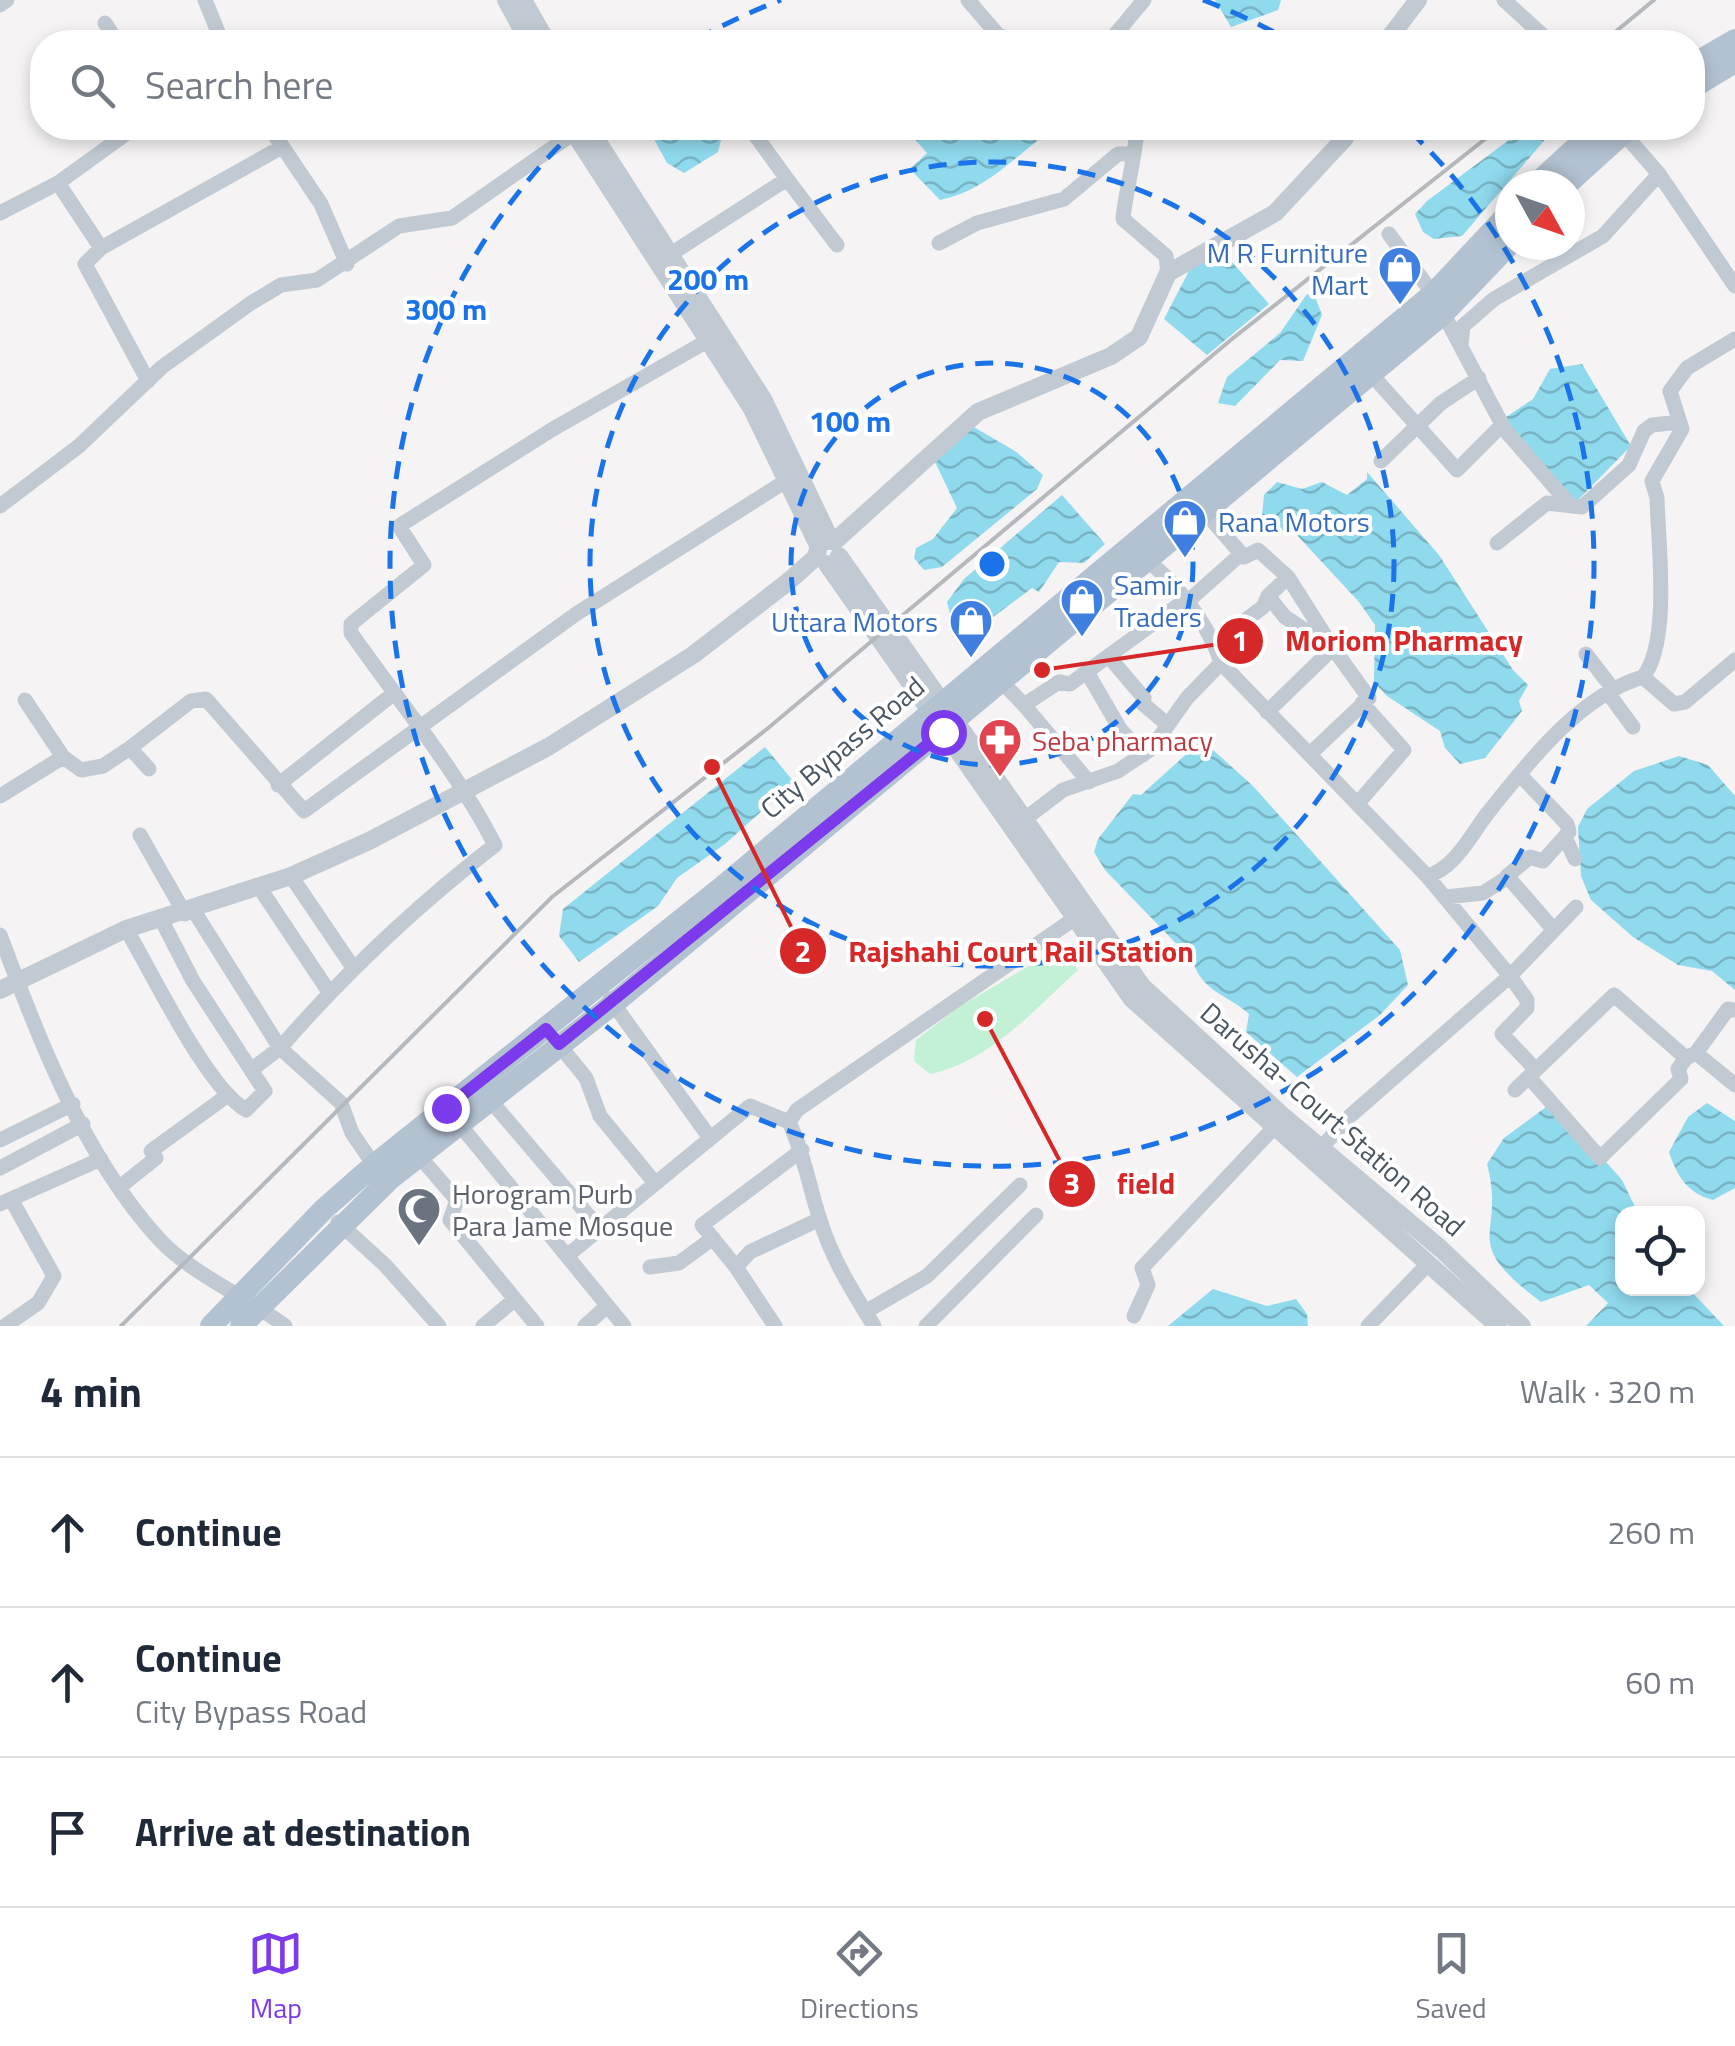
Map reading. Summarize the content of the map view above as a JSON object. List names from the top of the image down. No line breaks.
{"streets":{"main road":["City Bypass Road"],"street":["Darusha- Court Station Road"]},"crossings":[["City Bypass Road","Darusha- Court Station Road"]],"places":{"shop":["M R Furniture Mart","Rana Motors","Samir Traders","Uttara Motors"],"other":["Moriom Pharmacy","Rajshahi Court Rail Station","field"],"pharmacy":["Seba pharmacy"],"mosque":["Horogram Purb Para Jame Mosque"]},"north":"bottom right","page":{"search":"Search here","heading":["4 min","Walk · 320 m"],"list":[["Continue","260 m"],["Continue","City Bypass Road","60 m"],"Arrive at destination"],"nav":["Map","Directions","Saved"]},"rings":["200 m","300 m","100 m"]}
